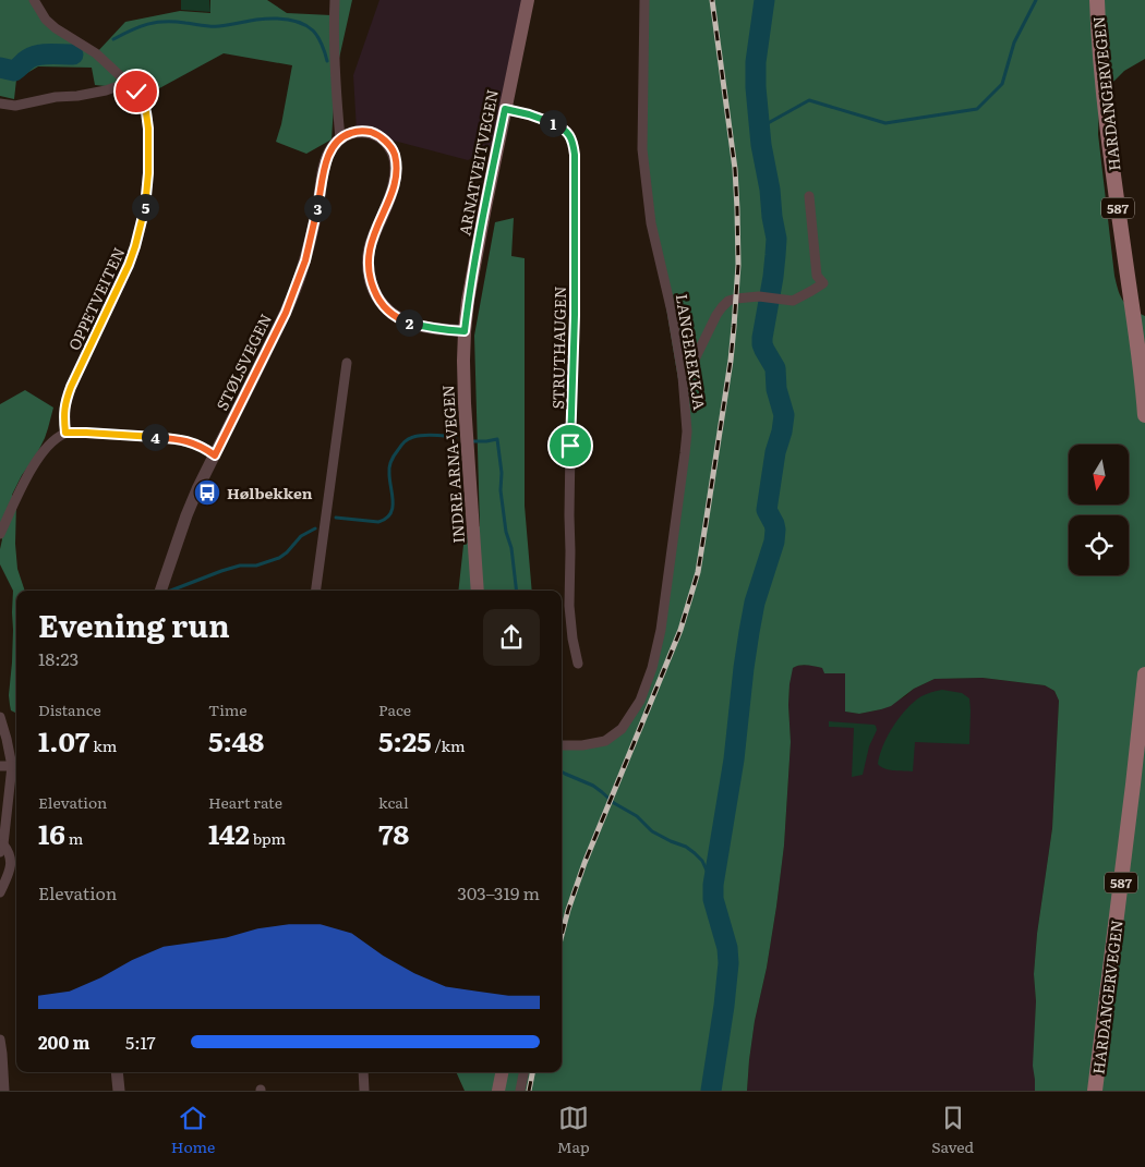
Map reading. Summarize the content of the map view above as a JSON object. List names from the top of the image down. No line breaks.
{"streets":{"main road":["HARDANGERVEGEN","ARNATVEITVEGEN","587","INDRE ARNA-VEGEN"],"street":["OPPETVEITEN","STRUTHAUGEN","LANGEREKKJA","STØLSVEGEN"]},"crossings":[["ARNATVEITVEGEN","STRUTHAUGEN"],["ARNATVEITVEGEN","INDRE ARNA-VEGEN"]],"places":{"bus stop":["Hølbekken"]},"north":"bottom","page":{"pins":["1","5","3","2","4"],"heading":["Evening run","18:23"],"stats":[["Distance","1.07 km"],["Time","5:48"],["Pace","5:25 /km"],["Elevation","16 m"],["Heart rate","142 bpm"],["kcal","78"]],"chart":["Elevation","303–319 m"],"list":[{"name":"200 m","note":"5:17"}],"tabs":["Home","Map","Saved"]}}
